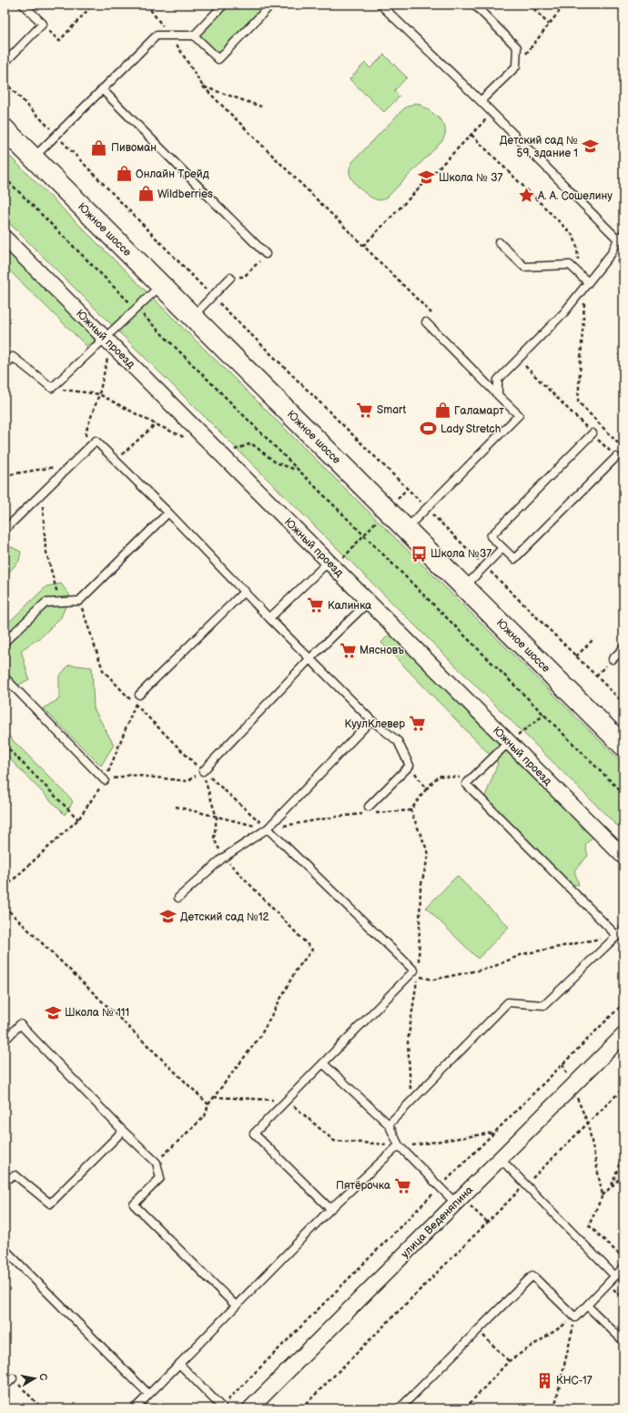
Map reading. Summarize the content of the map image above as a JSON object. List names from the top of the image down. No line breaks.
{"streets":{"main road":["Южное шоссе"],"street":["Южный проезд","улица Веденяпина"]},"places":{"school or university":["Детский сад № 59, здание 1","Школа № 37","Детский сад №12","Школа № 111"],"shop":["Пивоман","Онлайн Трейд","Wildberries","Галамарт"],"place":["А. А. Сошелину"],"supermarket":["Smart","Калинка","Мясновъ","КуулКлевер","Пятёрочка"],"sports":["Lady Stretch"],"bus stop":["Школа №37"],"building":["КНС-17"]},"north":"right"}
